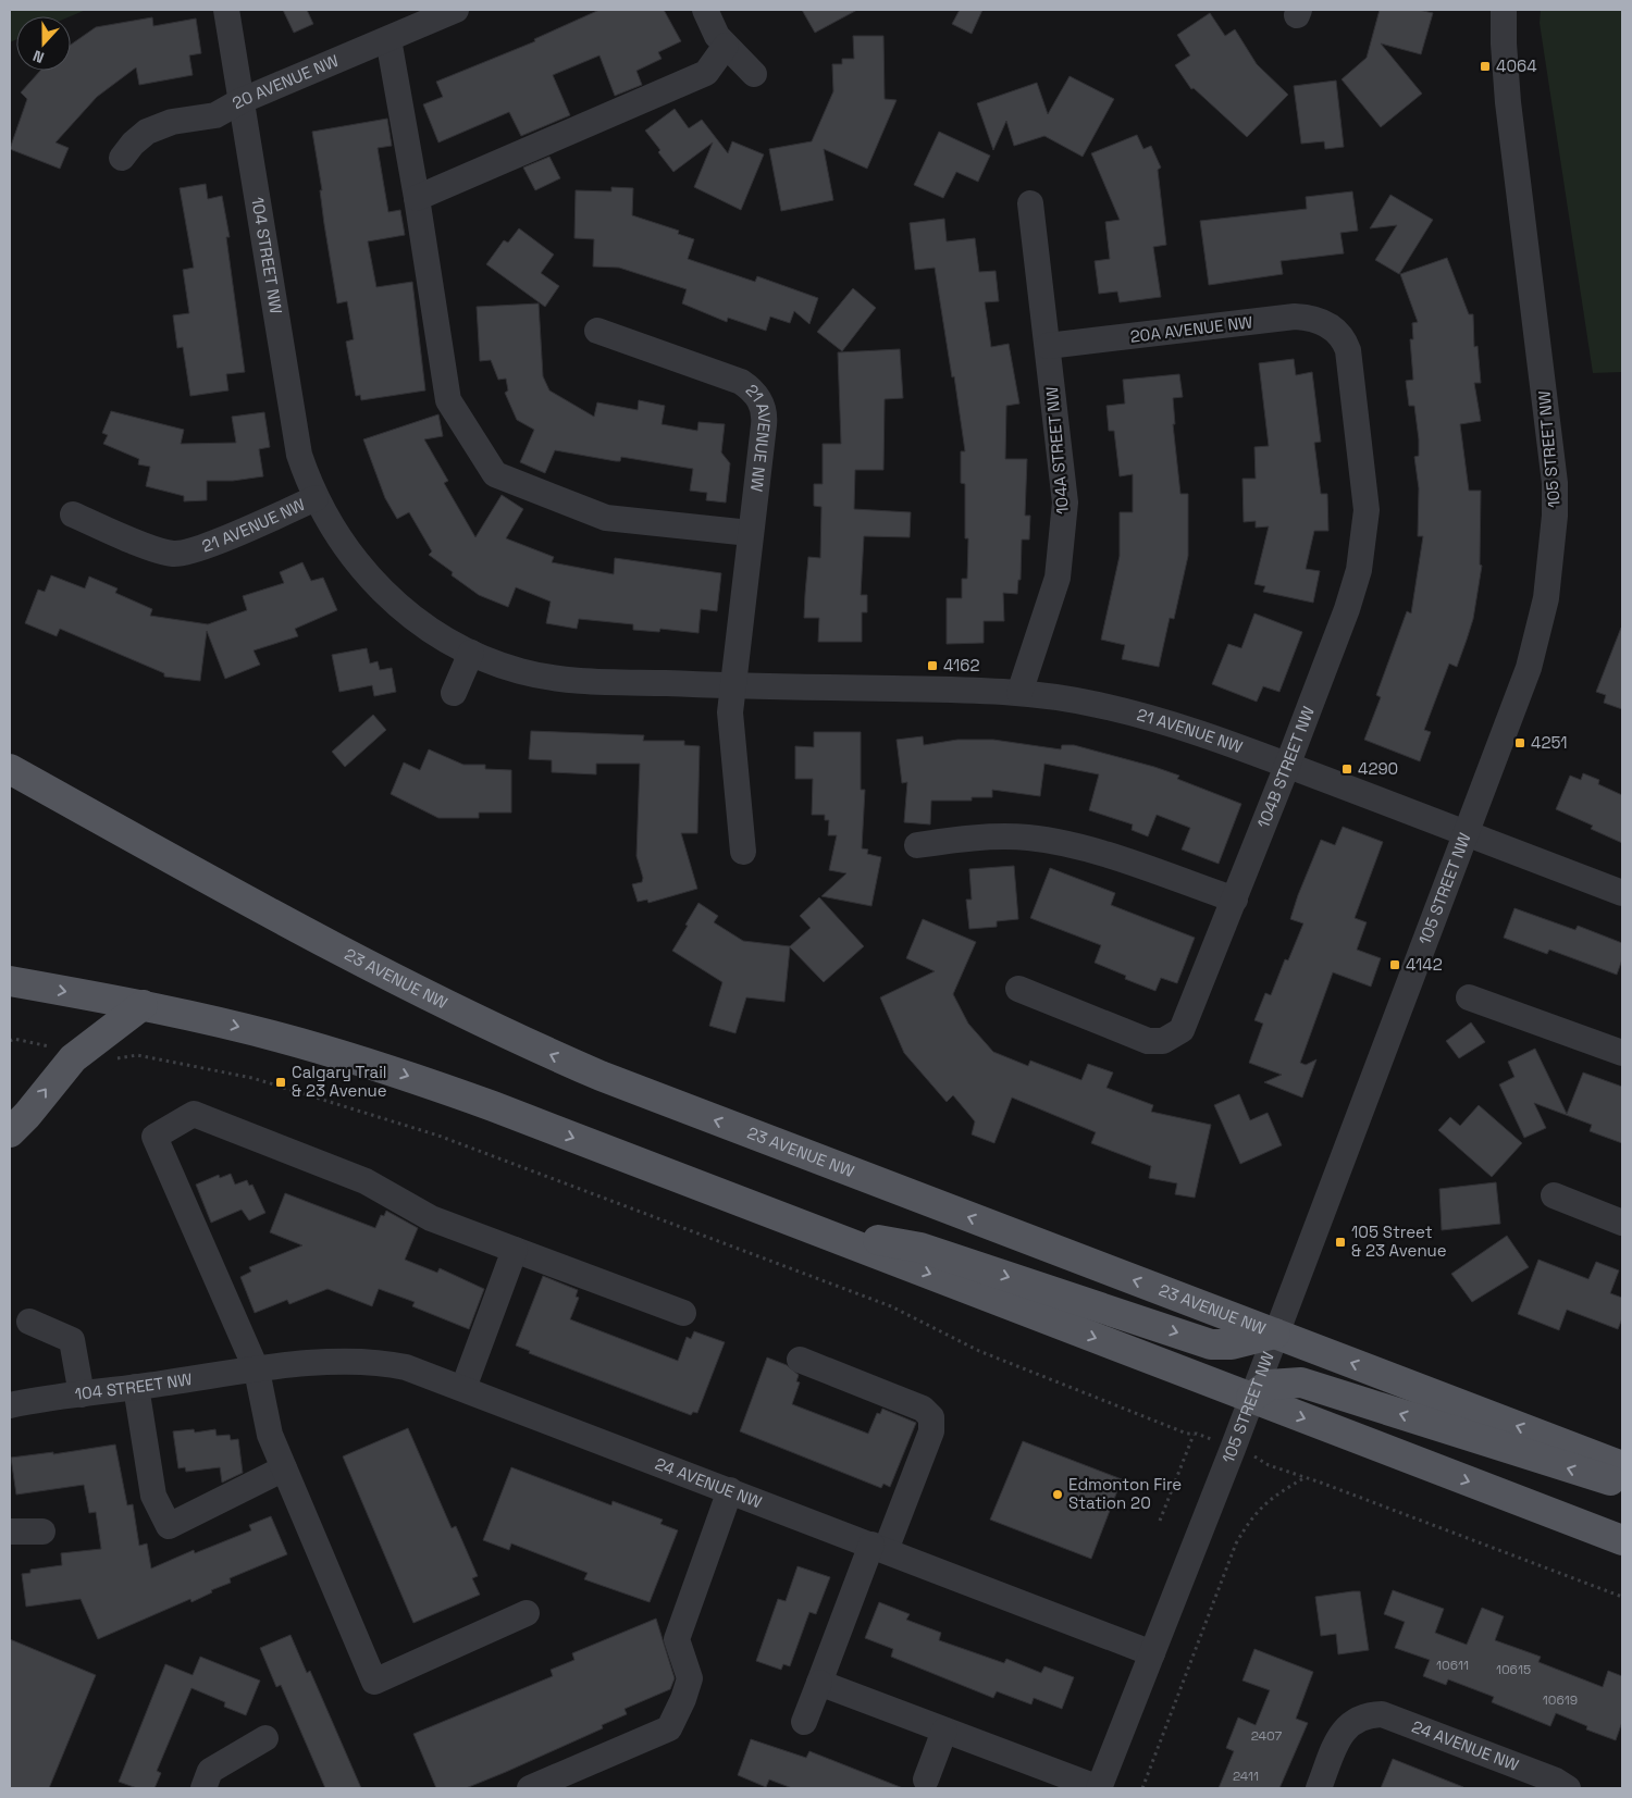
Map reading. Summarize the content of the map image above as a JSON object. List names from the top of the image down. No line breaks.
{"streets":{"main road":["23 AVENUE NW"],"street":["20 AVENUE NW","104 STREET NW","20A AVENUE NW","21 AVENUE NW","105 STREET NW","104A STREET NW","104B STREET NW","24 AVENUE NW"]},"crossings":[["20 AVENUE NW","104 STREET NW"],["104 STREET NW","21 AVENUE NW"],["104 STREET NW","24 AVENUE NW"],["20A AVENUE NW","104A STREET NW"],["20A AVENUE NW","104B STREET NW"],["21 AVENUE NW","105 STREET NW"],["21 AVENUE NW","104A STREET NW"],["21 AVENUE NW","104B STREET NW"],["105 STREET NW","23 AVENUE NW"],["105 STREET NW","24 AVENUE NW"]],"places":{"transit":["4064","4162","4251","4290","4142","Calgary Trail & 23 Avenue","105 Street & 23 Avenue"],"other":["Edmonton Fire Station 20"]},"house_numbers":["10611","10615","10619","2407","2411"],"north":"bottom"}
